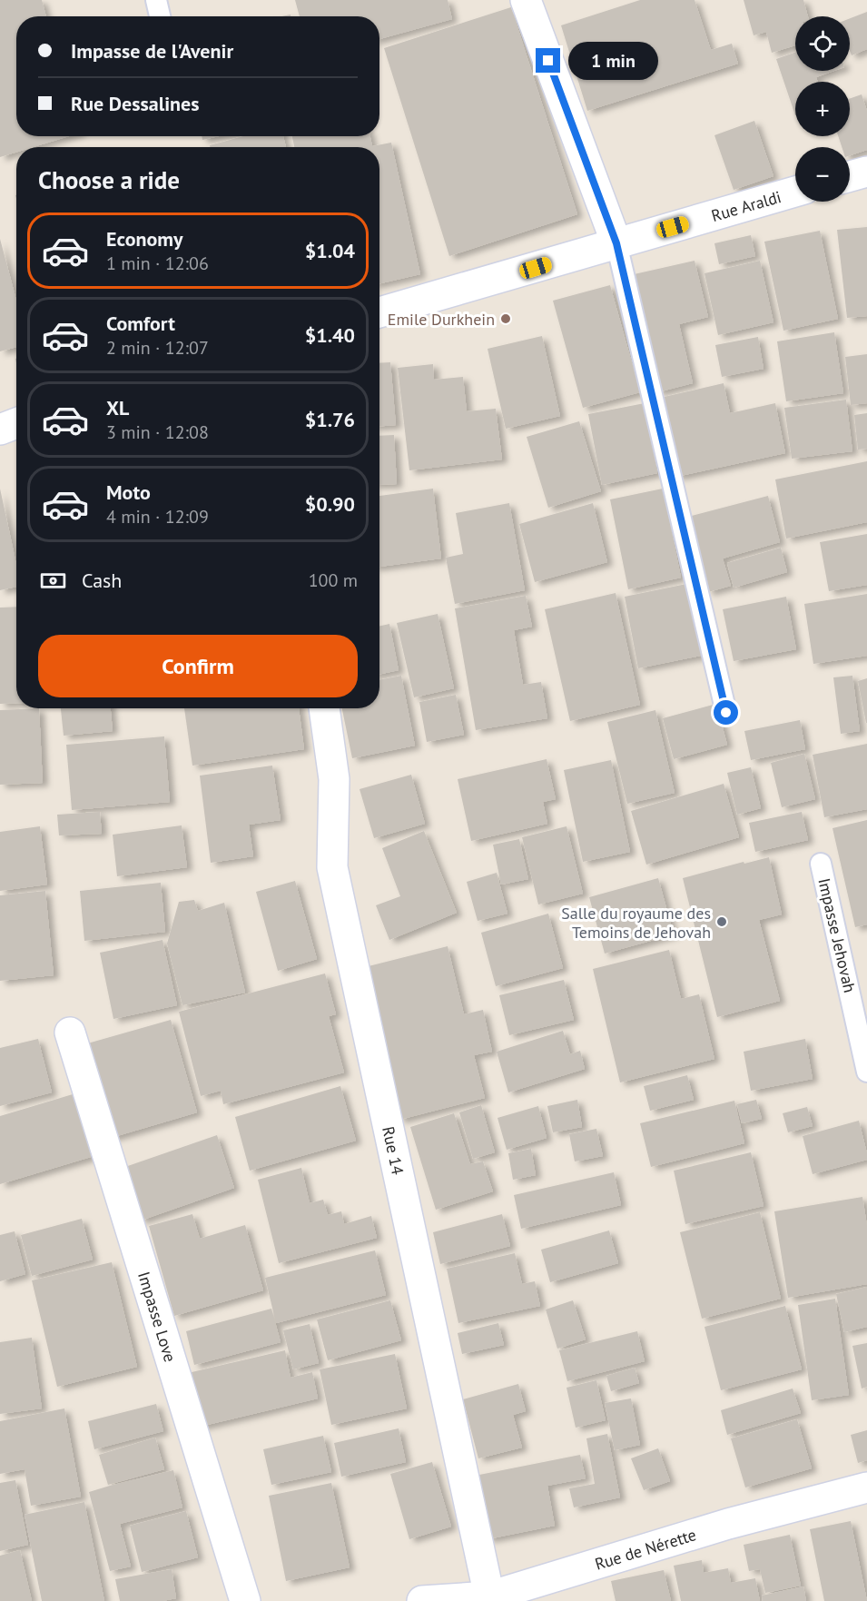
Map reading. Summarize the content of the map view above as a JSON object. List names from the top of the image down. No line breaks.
{"streets":{"street":["Rue Araldi","Rue 14","Impasse Love","Rue de Nérette"],"lane":["Impasse Jehovah"]},"crossings":[["Rue 14","Rue de Nérette"]],"places":["Emile Durkhein","Salle du royaume des Temoins de Jehovah"],"page":{"map_buttons":["+","−"],"banner":["Impasse de l'Avenir","Rue Dessalines"],"bubble":"1 min","heading":"Choose a ride","list":[{"name":"Economy","note":"1 min · 12:06","value":"$1.04"},{"name":"Comfort","note":"2 min · 12:07","value":"$1.40"},{"name":"XL","note":"3 min · 12:08","value":"$1.76"},{"name":"Moto","note":"4 min · 12:09","value":"$0.90"}],"pay":["Cash","100 m"],"buttons":"Confirm"}}
